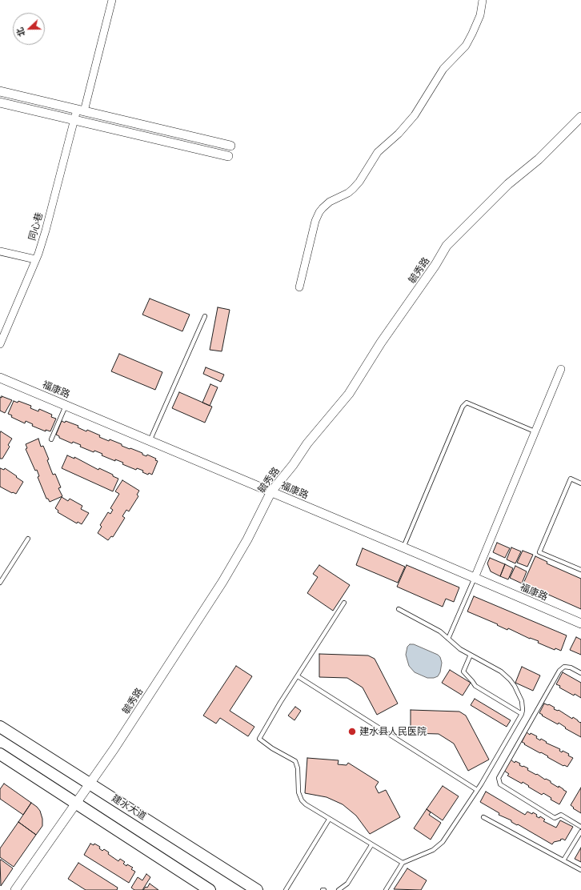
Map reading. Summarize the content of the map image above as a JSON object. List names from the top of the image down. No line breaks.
{"streets":{"main road":["建水大道"],"street":["同心巷","毓秀路","福康路"]},"crossings":[["毓秀路","福康路"],["毓秀路","建水大道"]],"places":["建水县人民医院"],"north":"left"}
